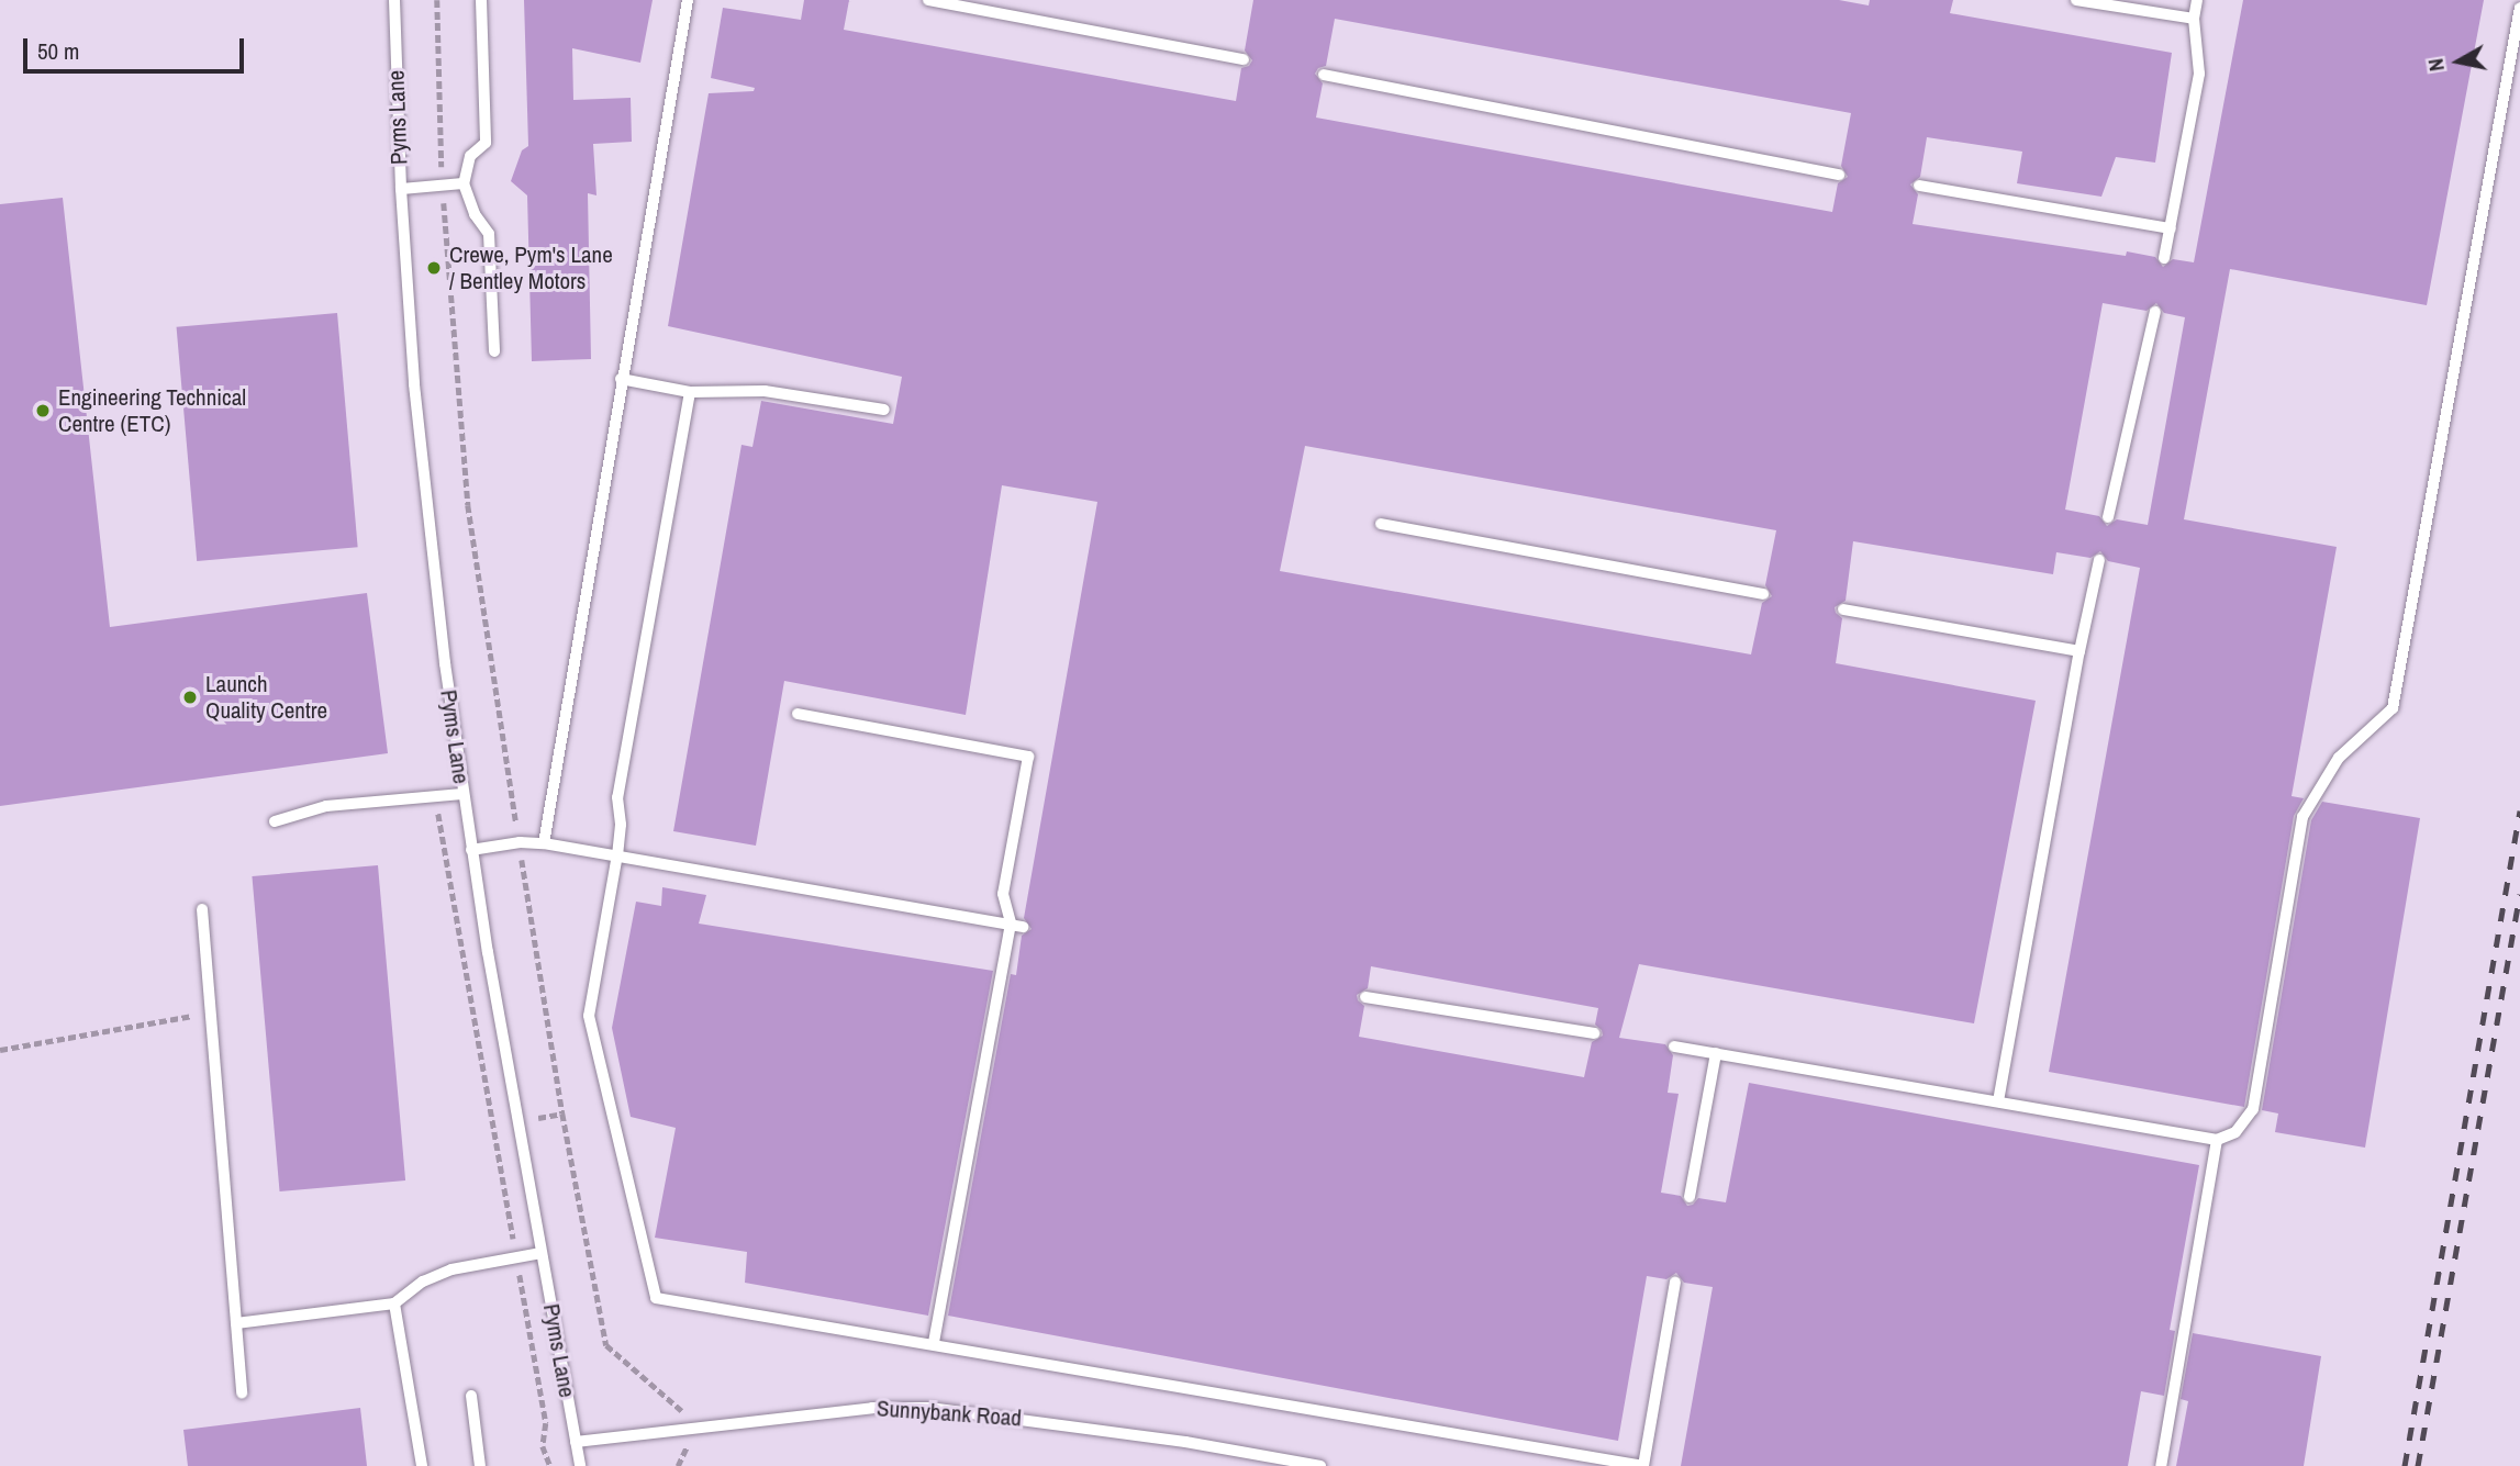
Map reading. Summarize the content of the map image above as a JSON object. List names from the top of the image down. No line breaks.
{"streets":{"lane":["Pyms Lane","Sunnybank Road"]},"crossings":[["Pyms Lane","Sunnybank Road"]],"places":["Crewe, Pym's Lane / Bentley Motors","Engineering Technical Centre (ETC)","Launch Quality Centre"],"scale_bar":"50 m","north":"left"}
